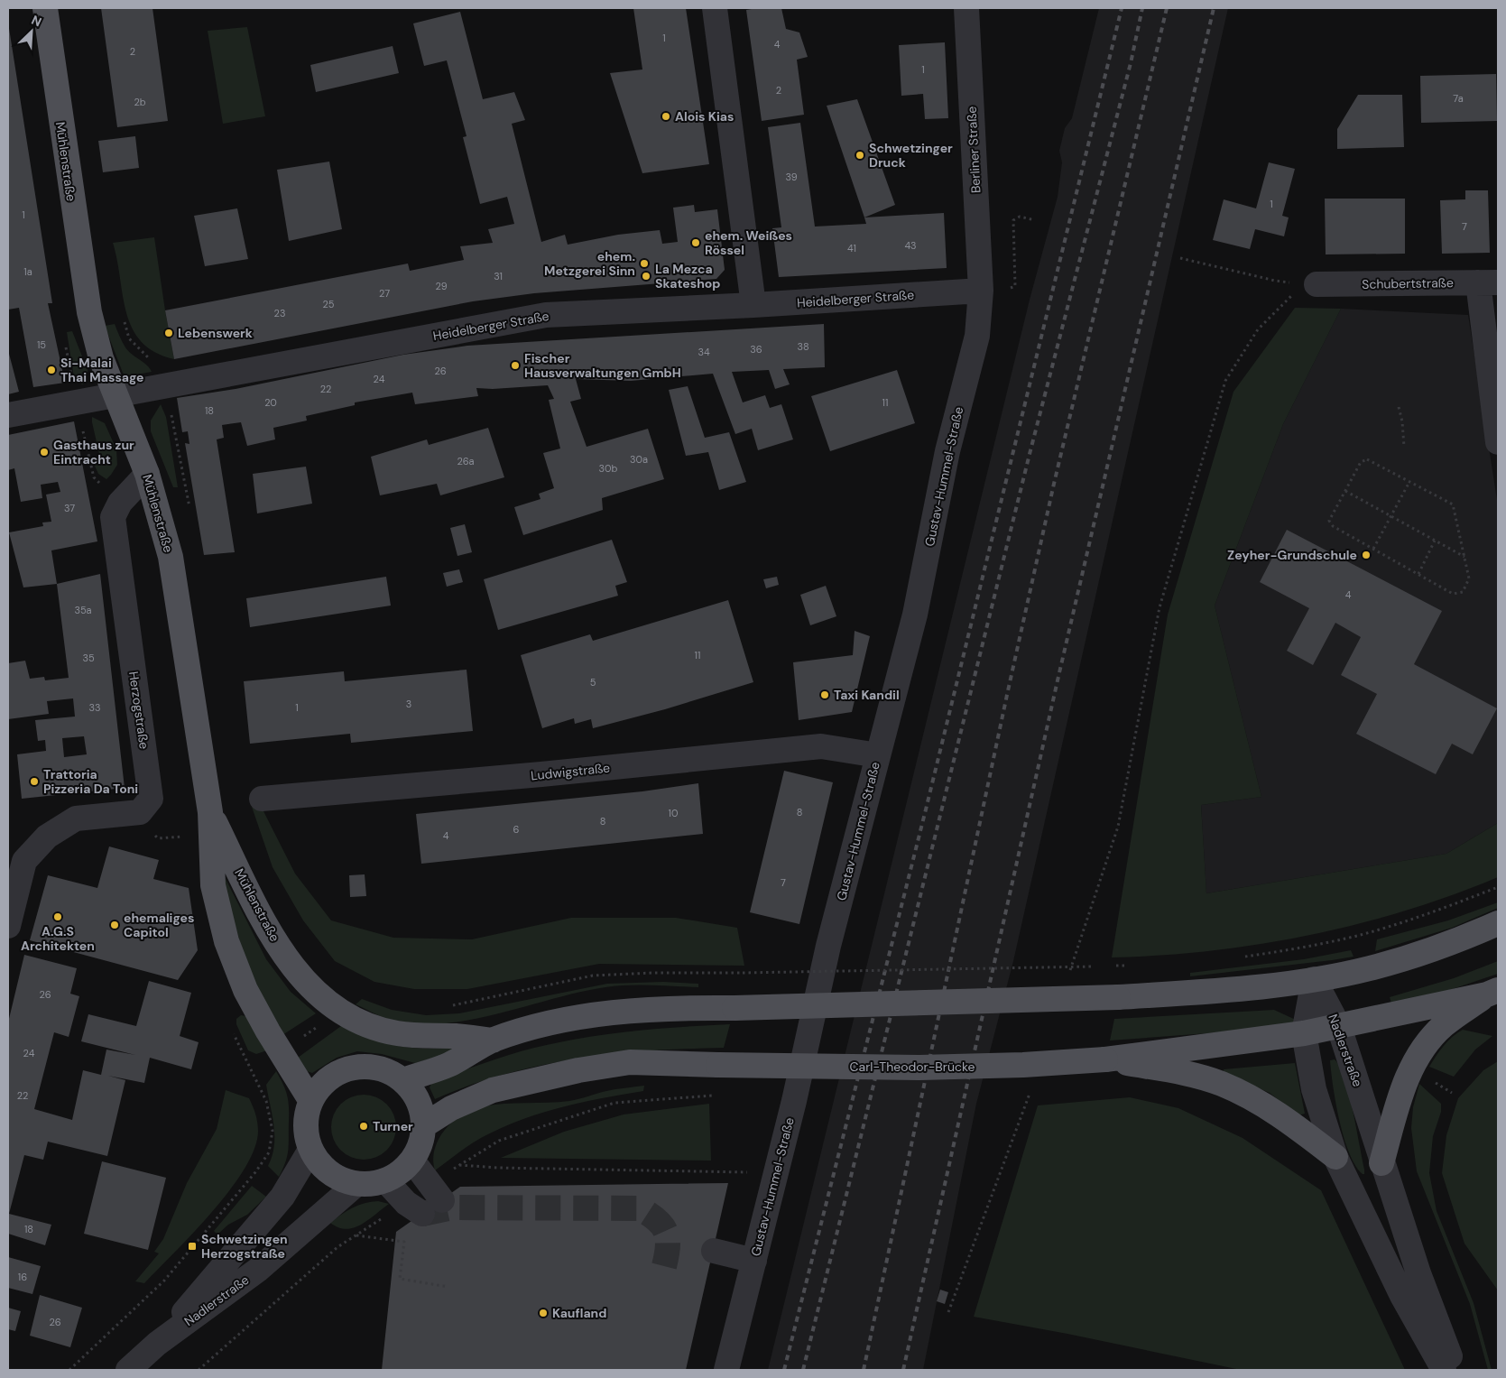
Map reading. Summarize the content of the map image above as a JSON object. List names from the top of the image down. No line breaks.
{"streets":{"main road":["Mühlenstraße","Carl-Theodor-Brücke"],"street":["Berliner Straße","Schubertstraße","Heidelberger Straße","Gustav-Hummel-Straße","Herzogstraße","Ludwigstraße","Nadlerstraße"]},"crossings":[["Berliner Straße","Heidelberger Straße"],["Berliner Straße","Gustav-Hummel-Straße"],["Mühlenstraße","Heidelberger Straße"],["Mühlenstraße","Herzogstraße"],["Mühlenstraße","Nadlerstraße"],["Mühlenstraße","Carl-Theodor-Brücke"],["Heidelberger Straße","Gustav-Hummel-Straße"],["Gustav-Hummel-Straße","Ludwigstraße"],["Nadlerstraße","Carl-Theodor-Brücke"]],"places":{"other":["Alois Kias","Schwetzinger Druck","ehem. Weißes Rössel","ehem. Metzgerei Sinn","La Mezca Skateshop","Lebenswerk","Fischer Hausverwaltungen GmbH","Si-Malai Thai Massage","Gasthaus zur Eintracht","Zeyher-Grundschule","Taxi Kandil","Trattoria Pizzeria Da Toni","A.G.S Architekten","ehemaliges Capitol","Turner","Kaufland"],"transit":["Schwetzingen Herzogstraße"]},"house_numbers":["1","4","2","1","2","7a","2b","39","1","1","7","43","41","1a","31","29","27","25","23","15","38","36","34","26","24","22","20","11","18","30a","26a","30b","37","4","35a","11","35","5","3","33","1","8","10","8","6","4","7","26","24","22","18","16","26"],"north":"top right"}
